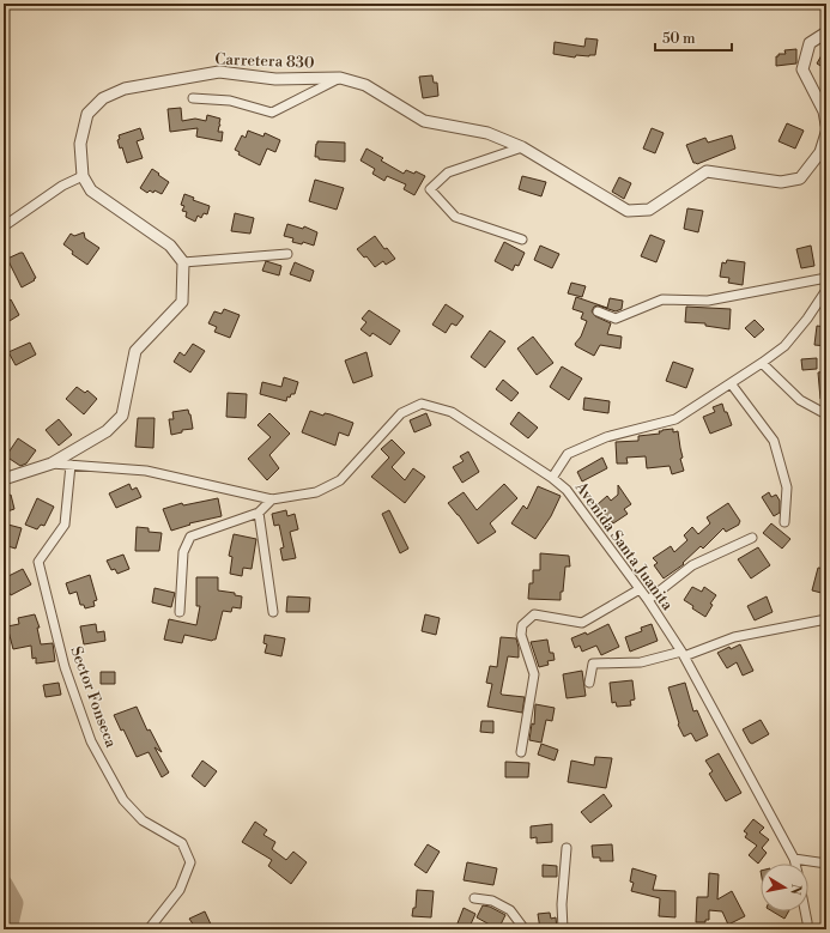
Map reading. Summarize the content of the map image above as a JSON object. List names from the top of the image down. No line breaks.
{"streets":{"street":["Carretera 830","Avenida Santa Juanita","Sector Fonseca"]},"crossings":[["Avenida Santa Juanita","Sector Fonseca"]],"scale_bar":"50 m","north":"right"}
